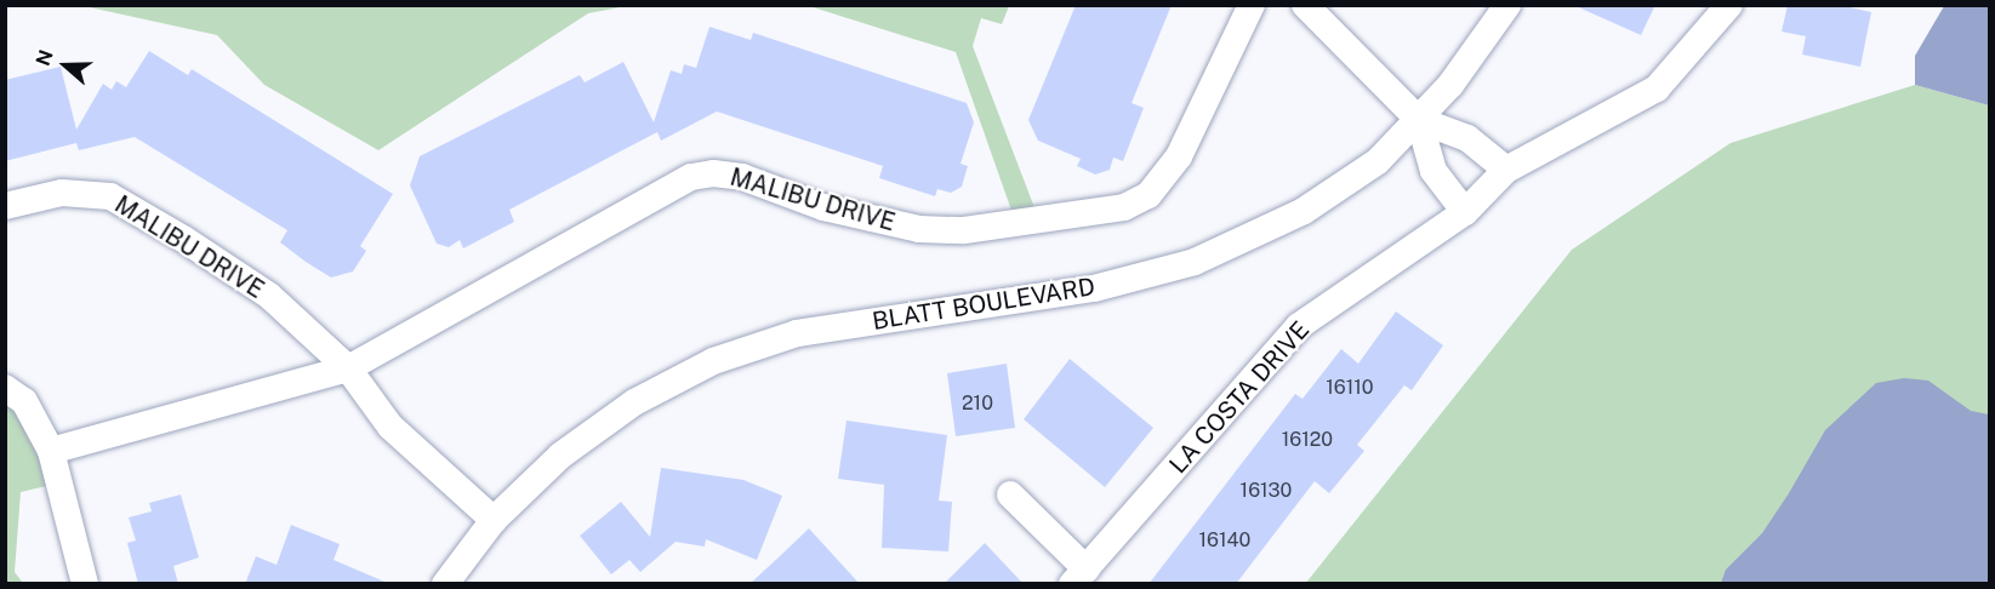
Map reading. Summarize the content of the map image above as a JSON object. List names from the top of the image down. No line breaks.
{"streets":{"street":["MALIBU DRIVE","BLATT BOULEVARD","LA COSTA DRIVE"]},"crossings":[["MALIBU DRIVE","BLATT BOULEVARD"]],"house_numbers":["16110","210","16120","16130","16140"],"north":"left"}
